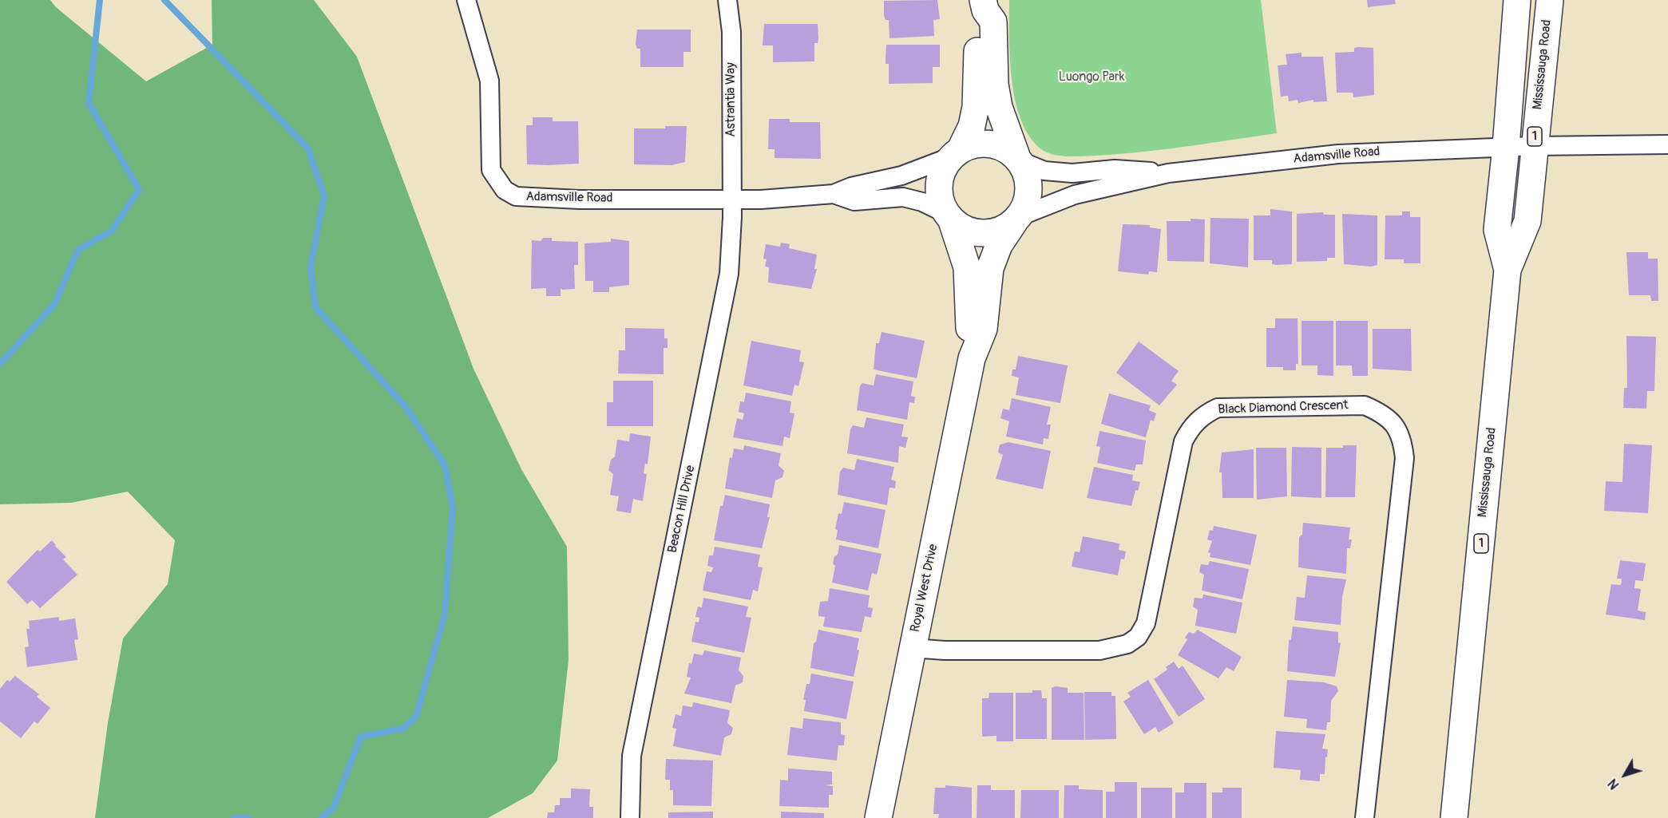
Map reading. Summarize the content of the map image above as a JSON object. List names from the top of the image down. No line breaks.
{"streets":{"street":["Mississauga Road","Astrantia Way","1","Adamsville Road","Black Diamond Crescent","Beacon Hill Drive","Royal West Drive"]},"crossings":[["Mississauga Road","Adamsville Road"],["Astrantia Way","Adamsville Road"],["Astrantia Way","Beacon Hill Drive"],["Adamsville Road","Beacon Hill Drive"],["Adamsville Road","Royal West Drive"],["Black Diamond Crescent","Royal West Drive"]],"parks":["Luongo Park"],"north":"bottom left"}
